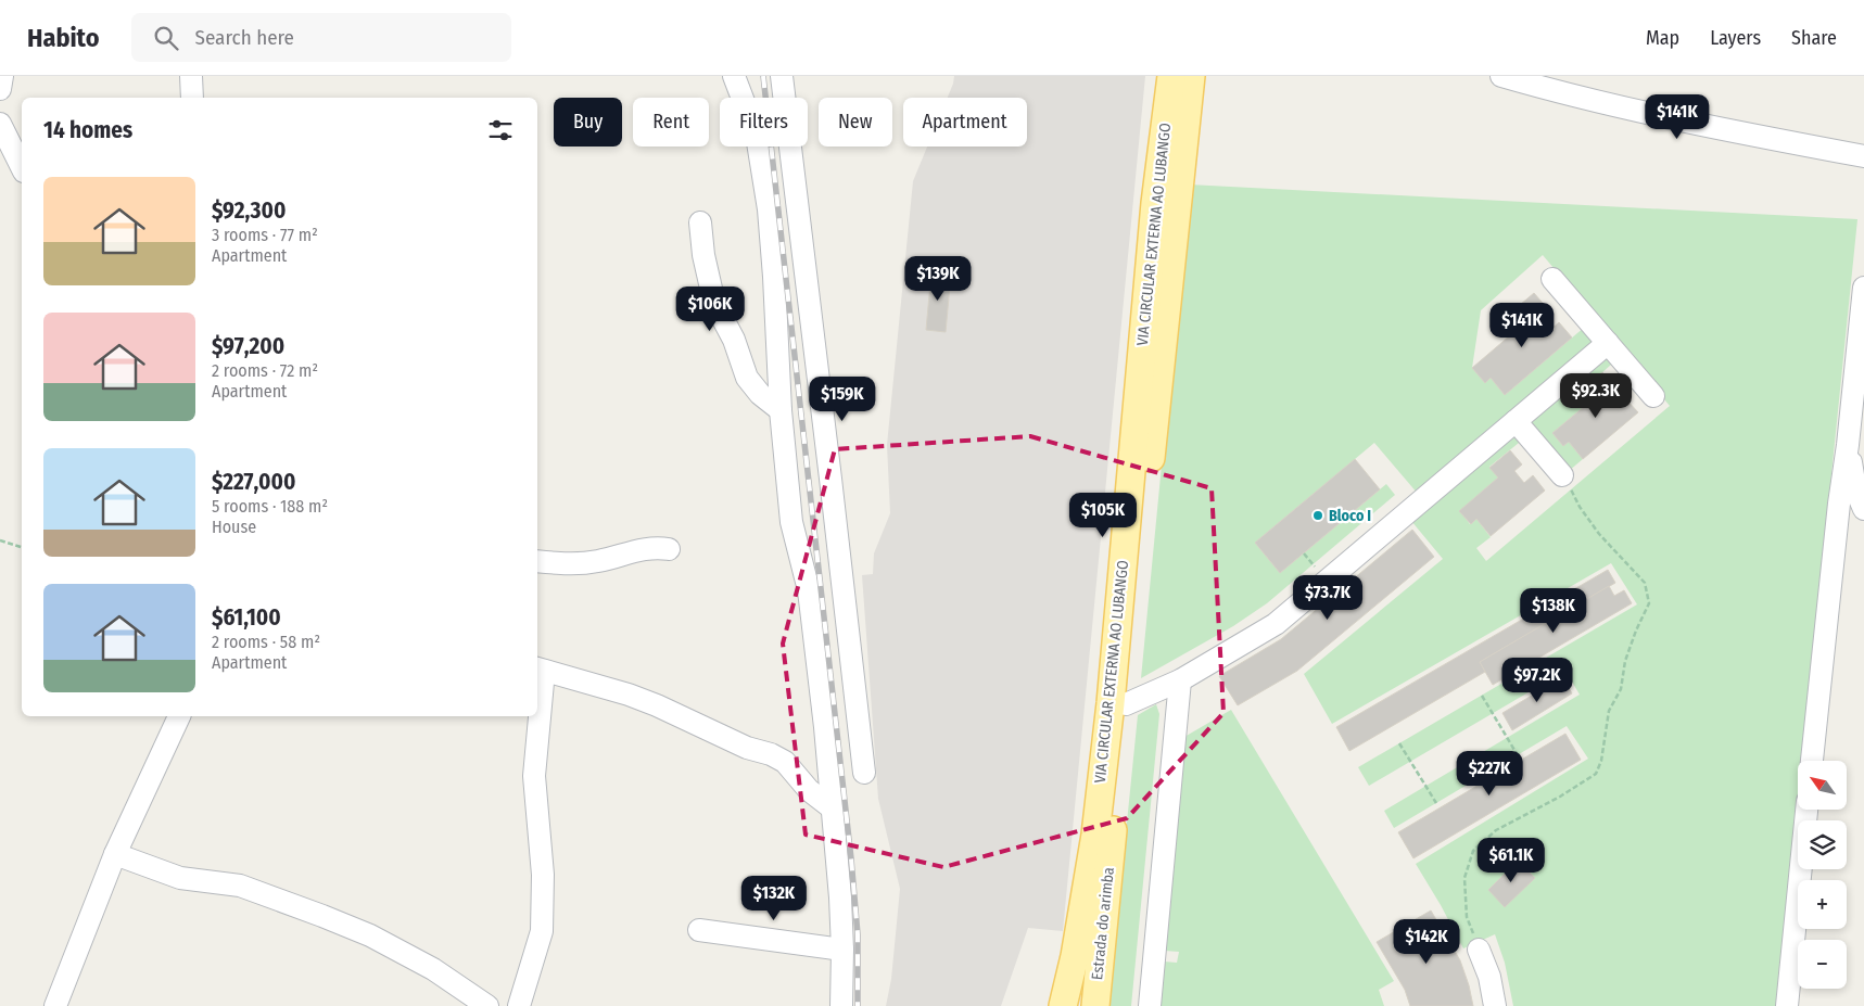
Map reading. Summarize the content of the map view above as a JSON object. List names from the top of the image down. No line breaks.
{"streets":{"main road":["VIA CIRCULAR EXTERNA AO LUBANGO","Estrada do arimba"]},"crossings":[["VIA CIRCULAR EXTERNA AO LUBANGO","Estrada do arimba"]],"places":["Bloco I"],"north":"top left","page":{"header":"Habito","search":"Search here","nav":["Map","Layers","Share"],"price":["$141K","$139K","$106K","$141K","$92.3K","$159K","$105K","$73.7K","$138K","$97.2K","$227K","$61.1K","$132K","$142K"],"chip":["Buy","Rent","Filters","New","Apartment"],"heading":"14 homes","list":[{"name":"$92,300","note":"3 rooms · 77 m² · Apartment"},{"name":"$97,200","note":"2 rooms · 72 m² · Apartment"},{"name":"$227,000","note":"5 rooms · 188 m² · House"},{"name":"$61,100","note":"2 rooms · 58 m² · Apartment"}],"map_buttons":["+","−"]}}
